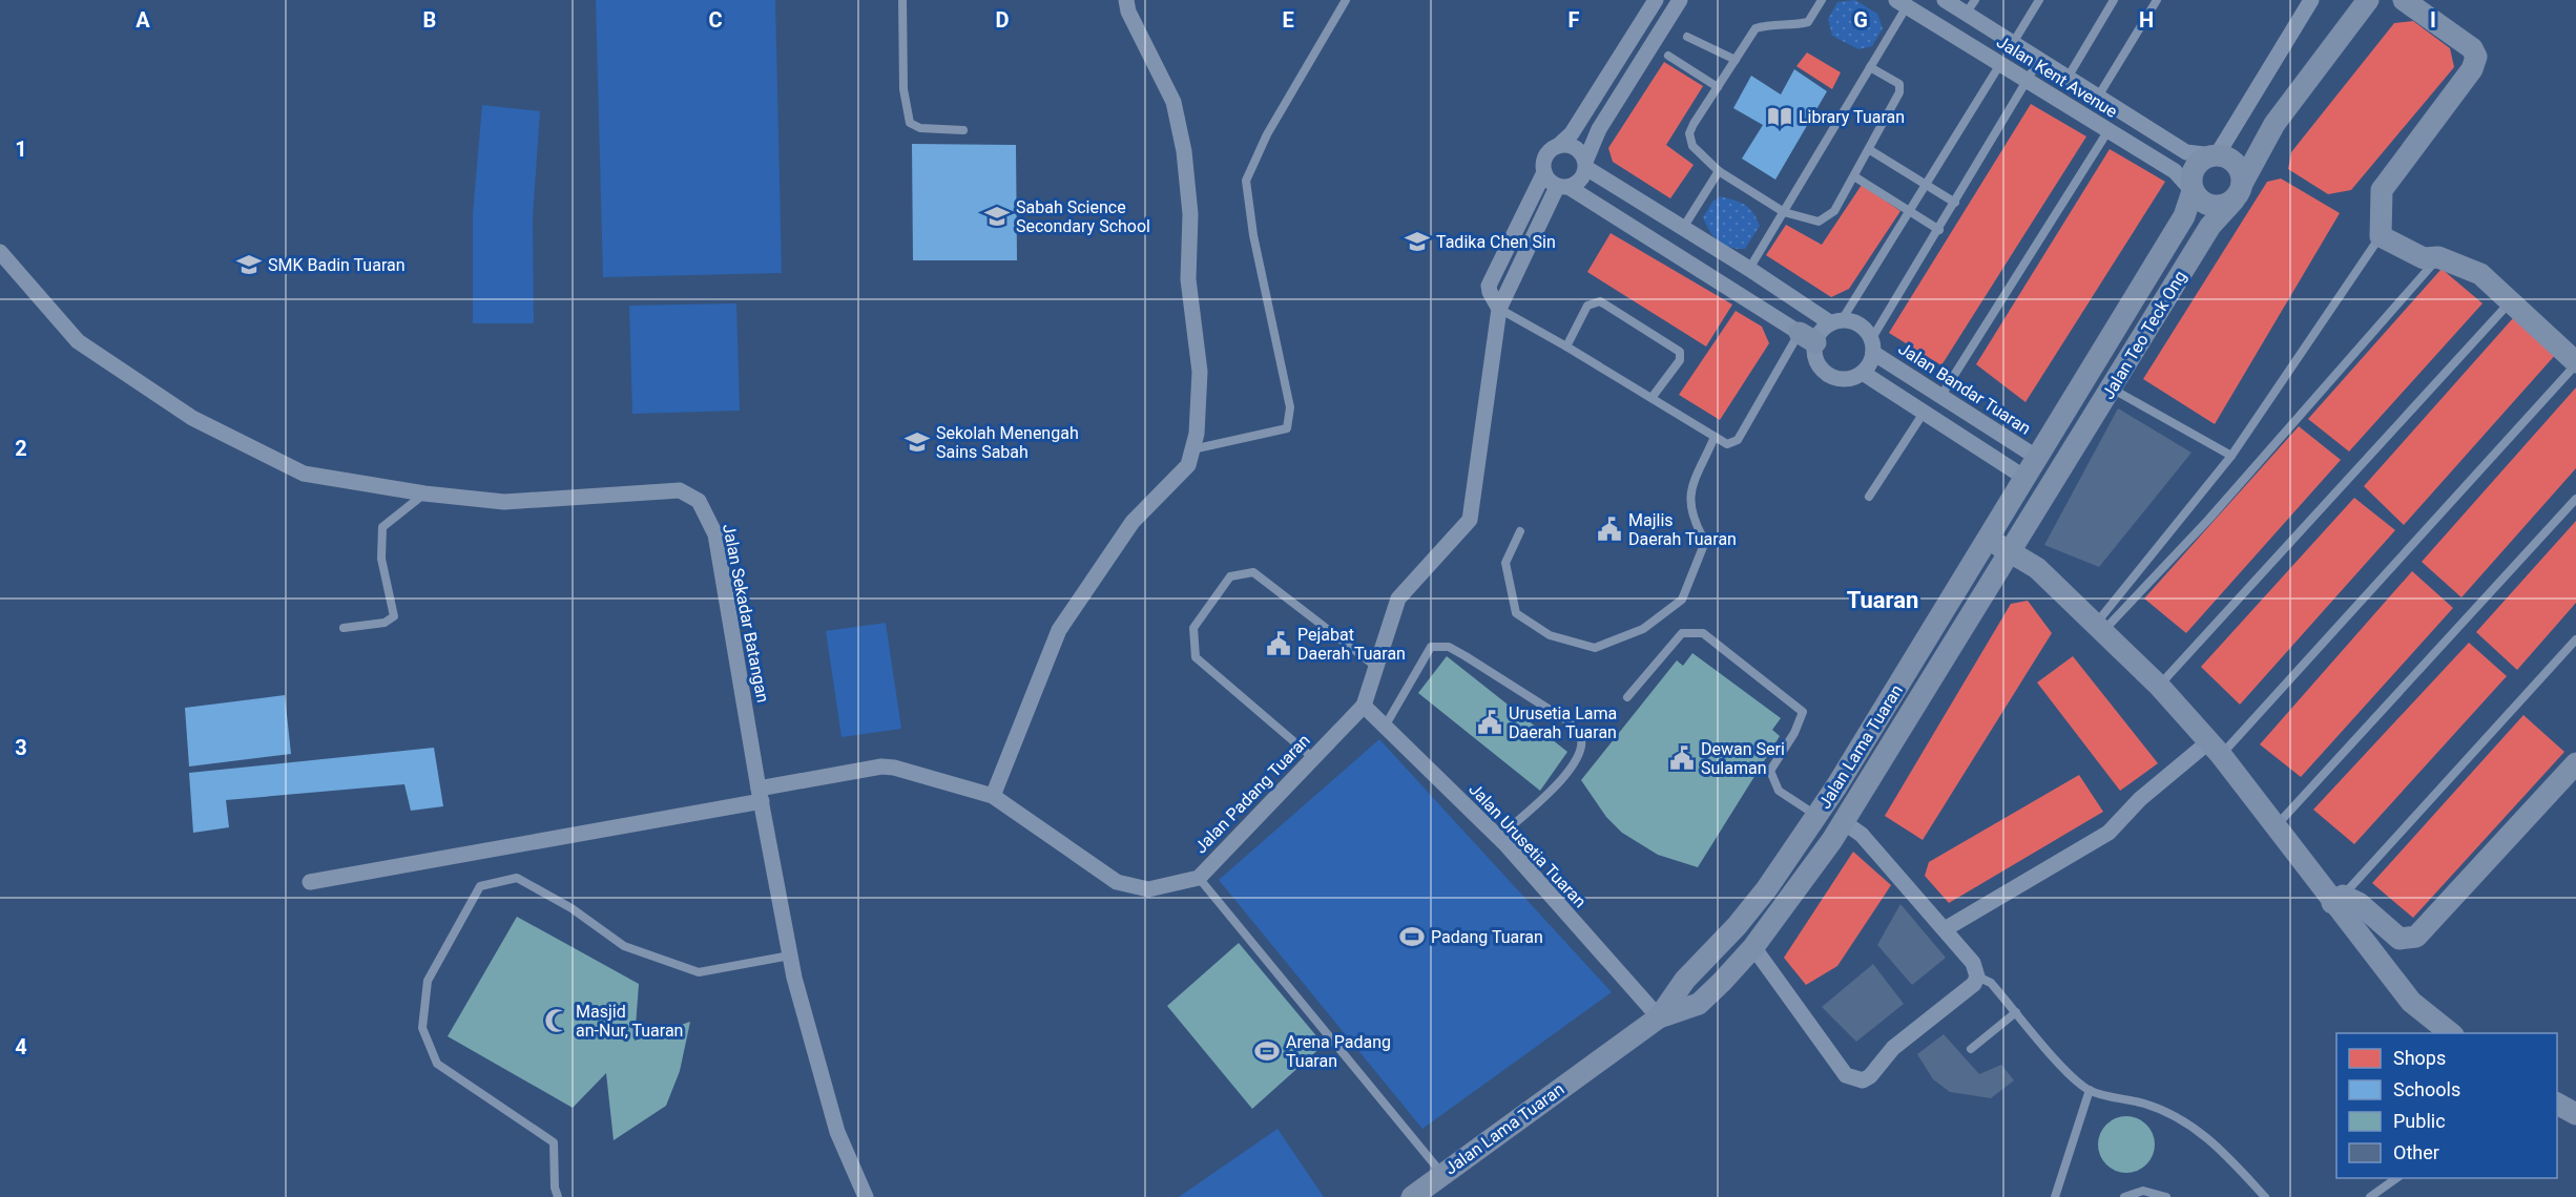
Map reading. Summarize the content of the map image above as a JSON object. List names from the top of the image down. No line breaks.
{"streets":{"street":["Jalan Kent Avenue","Jalan Teo Teck Ong","Jalan Bandar Tuaran","Jalan Sekadar Batangan","Jalan Lama Tuaran","Jalan Padang Tuaran","Jalan Urusetia Tuaran"]},"crossings":[["Jalan Kent Avenue","Jalan Teo Teck Ong"],["Jalan Teo Teck Ong","Jalan Bandar Tuaran"],["Jalan Teo Teck Ong","Jalan Lama Tuaran"],["Jalan Bandar Tuaran","Jalan Lama Tuaran"],["Jalan Sekadar Batangan","Jalan Padang Tuaran"],["Jalan Lama Tuaran","Jalan Urusetia Tuaran"],["Jalan Padang Tuaran","Jalan Urusetia Tuaran"]],"districts":["Tuaran"],"places":{"library":["Library Tuaran"],"school or university":["Sabah Science Secondary School","Tadika Chen Sin","SMK Badin Tuaran","Sekolah Menengah Sains Sabah"],"public building":["Majlis Daerah Tuaran","Pejabat Daerah Tuaran","Urusetia Lama Daerah Tuaran","Dewan Seri Sulaman"],"sports":["Padang Tuaran","Arena Padang Tuaran"],"mosque":["Masjid an-Nur, Tuaran"]},"legend":["Shops","Schools","Public","Other"],"grid":{"columns":["A","B","C","D","E","F","G","H","I"],"rows":["1","2","3","4"]}}
